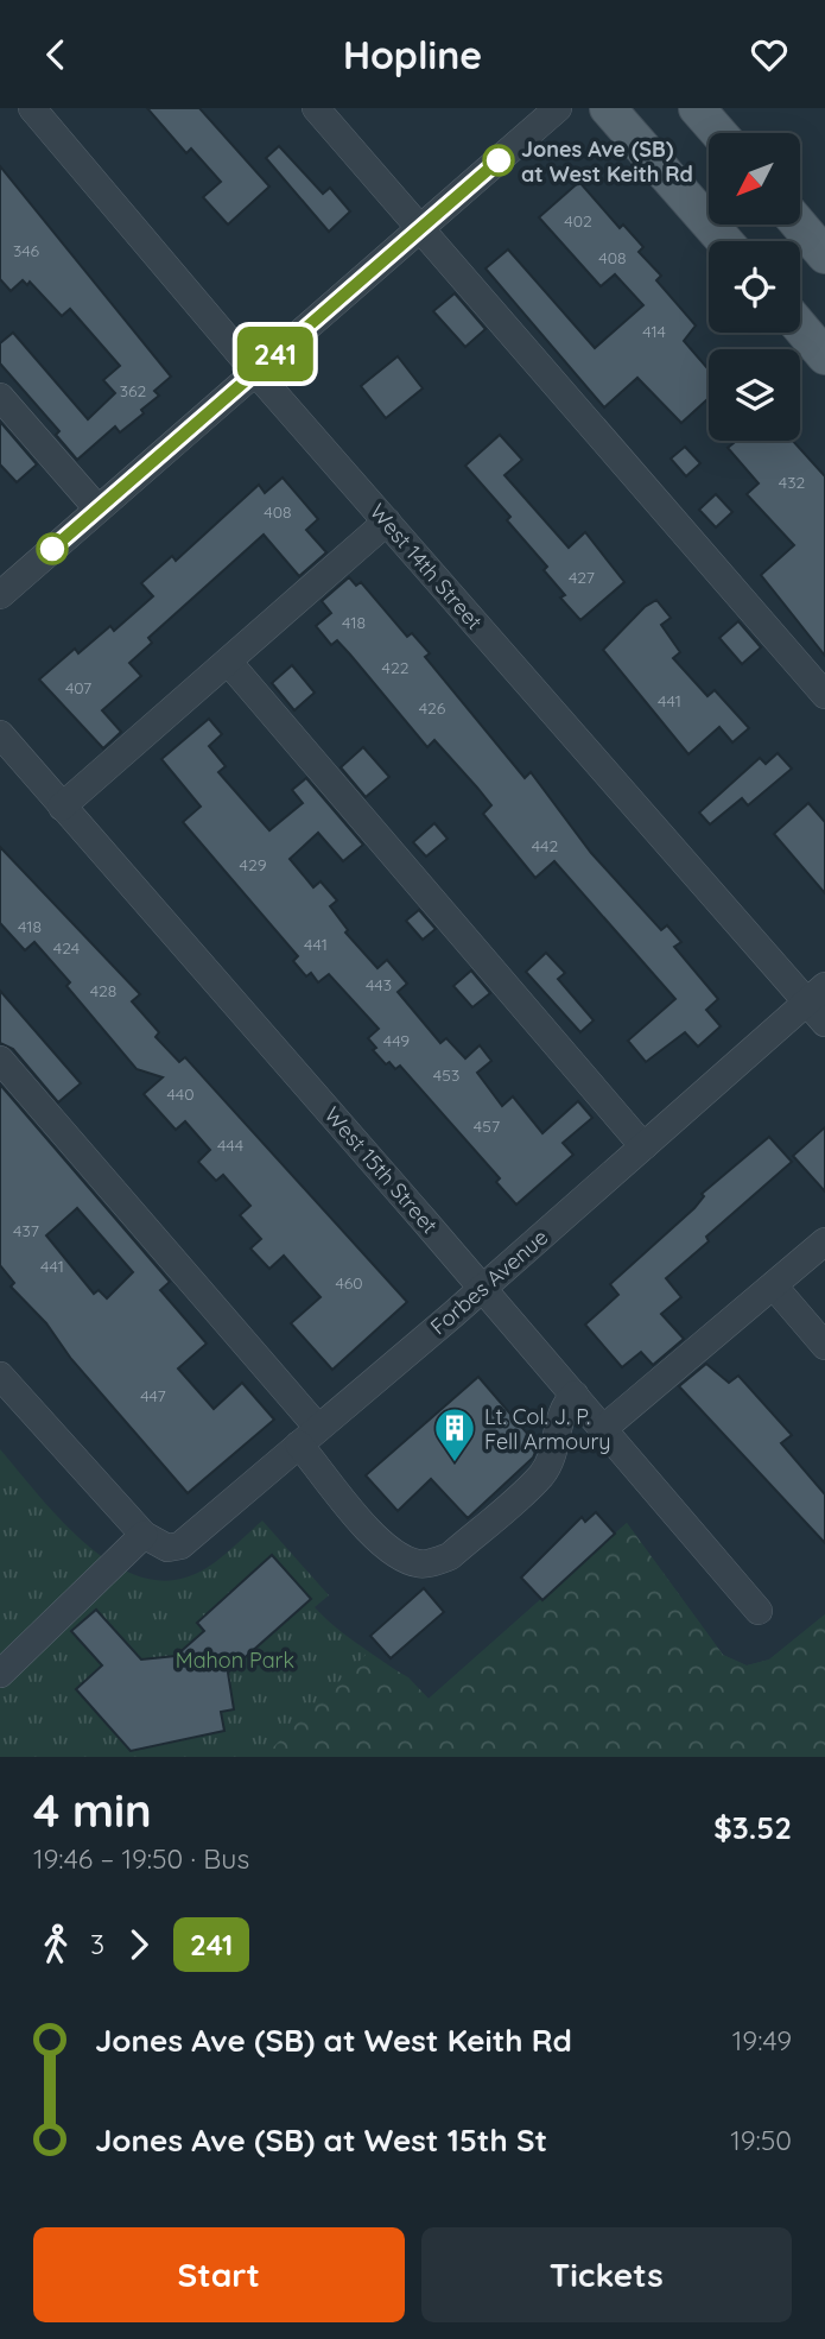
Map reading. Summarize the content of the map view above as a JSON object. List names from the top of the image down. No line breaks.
{"streets":{"street":["West 14th Street","West 15th Street","Forbes Avenue"]},"crossings":[["West 14th Street","Forbes Avenue"],["West 15th Street","Forbes Avenue"]],"parks":["Mahon Park"],"places":{"other":["Jones Ave (SB) at West Keith Rd"],"building":["Lt. Col. J. P. Fell Armoury"]},"lines":["bus line 241"],"house_numbers":["402","346","408","414","362","432","408","427","418","422","407","441","426","442","429","418","441","424","443","428","449","453","440","457","444","437","441","460","447"],"north":"bottom left","page":{"header":"Hopline","on_map":"241","heading":["4 min","19:46 – 19:50 · Bus","$3.52"],"legs":["3","241"],"list":[{"name":"Jones Ave (SB) at West Keith Rd","value":"19:49"},{"name":"Jones Ave (SB) at West 15th St","value":"19:50"}],"buttons":["Start","Tickets"]}}
